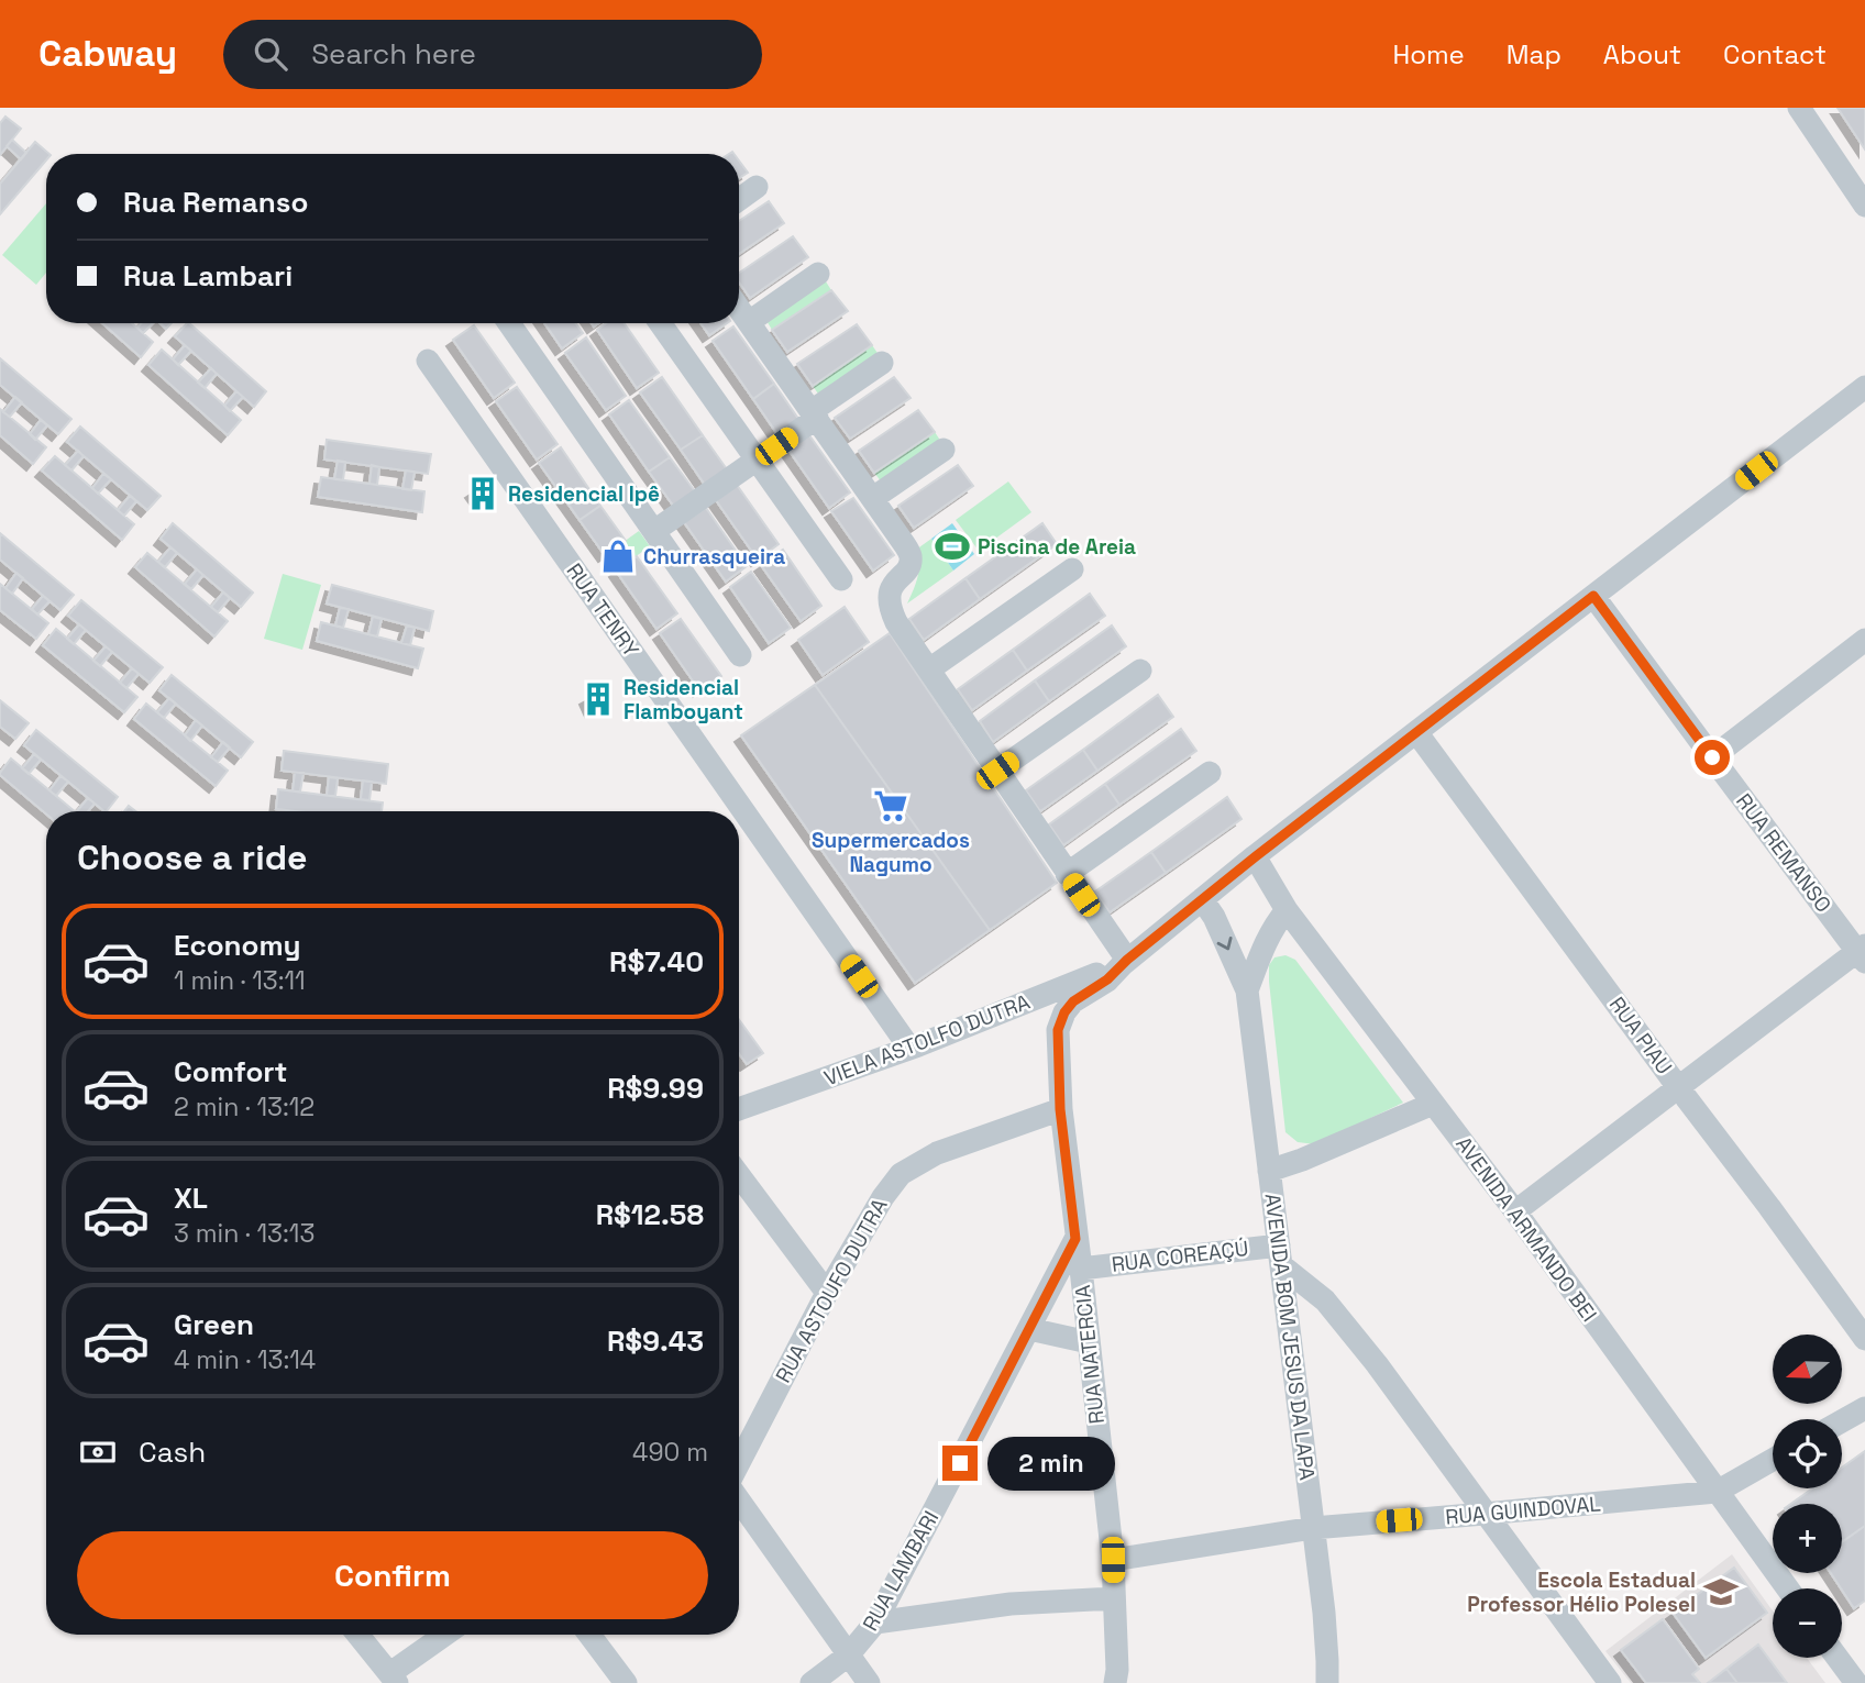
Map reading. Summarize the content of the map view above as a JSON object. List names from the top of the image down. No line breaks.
{"streets":{"street":["RUA TENRY","RUA REMANSO","RUA PIAU","VIELA ASTOLFO DUTRA","AVENIDA ARMANDO BEI","RUA COREAÇÚ","RUA ASTOUFO DUTRA","AVENIDA BOM JESUS DA LAPA","RUA NATERCIA","RUA GUINDOVAL","RUA LAMBARI"]},"crossings":[["RUA TENRY","VIELA ASTOLFO DUTRA"],["RUA REMANSO","RUA NATERCIA"],["RUA PIAU","RUA NATERCIA"],["VIELA ASTOLFO DUTRA","RUA NATERCIA"],["AVENIDA ARMANDO BEI","AVENIDA BOM JESUS DA LAPA"],["AVENIDA ARMANDO BEI","RUA NATERCIA"],["AVENIDA ARMANDO BEI","RUA GUINDOVAL"],["RUA COREAÇÚ","AVENIDA BOM JESUS DA LAPA"],["RUA COREAÇÚ","RUA NATERCIA"],["RUA ASTOUFO DUTRA","RUA NATERCIA"],["AVENIDA BOM JESUS DA LAPA","RUA NATERCIA"],["AVENIDA BOM JESUS DA LAPA","RUA GUINDOVAL"],["RUA NATERCIA","RUA GUINDOVAL"],["RUA NATERCIA","RUA LAMBARI"]],"places":{"building":["Residencial Ipê","Residencial Flamboyant"],"sports":["Piscina de Areia"],"shop":["Churrasqueira"],"supermarket":["Supermercados Nagumo"],"school or university":["Escola Estadual Professor Hélio Polesel"]},"north":"left","page":{"header":"Cabway","search":"Search here","nav":["Home","Map","About","Contact"],"banner":["Rua Remanso","Rua Lambari"],"heading":"Choose a ride","list":[{"name":"Economy","note":"1 min · 13:11","value":"R$7.40"},{"name":"Comfort","note":"2 min · 13:12","value":"R$9.99"},{"name":"XL","note":"3 min · 13:13","value":"R$12.58"},{"name":"Green","note":"4 min · 13:14","value":"R$9.43"}],"map_buttons":["+","−"],"pay":["Cash","490 m"],"bubble":"2 min","buttons":"Confirm"}}
